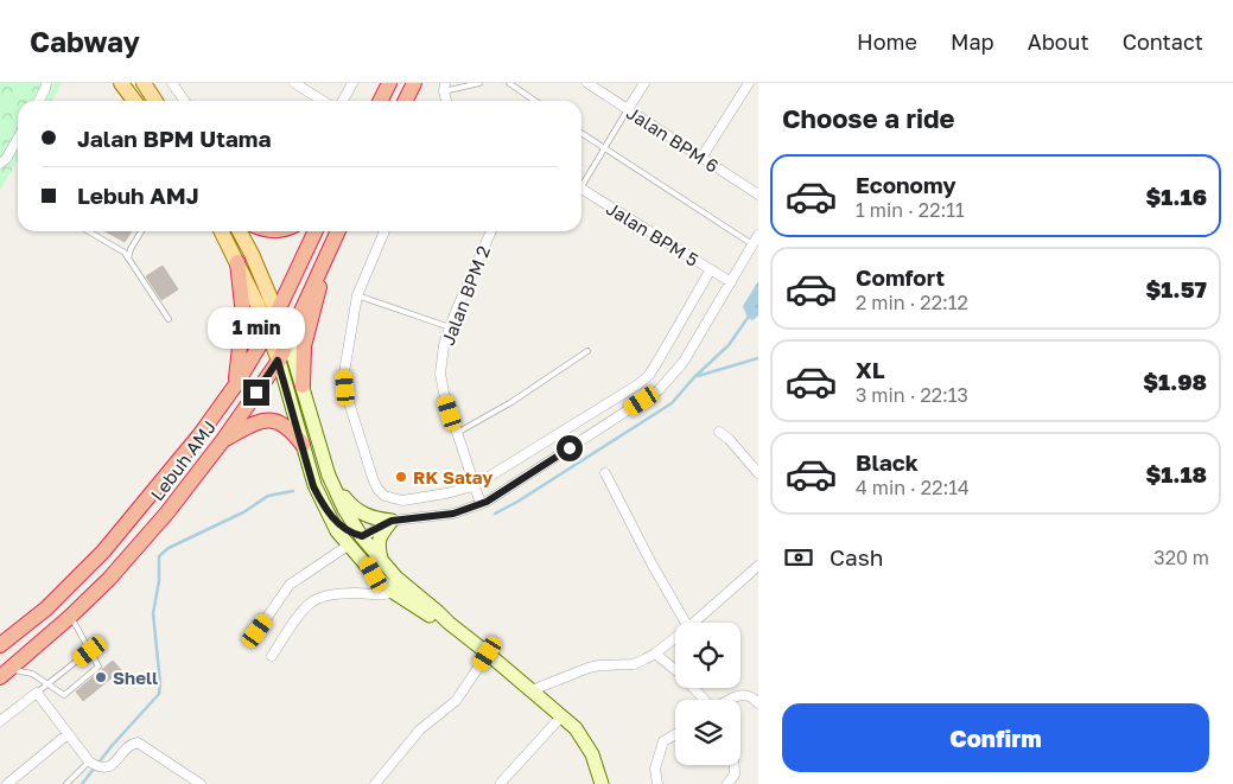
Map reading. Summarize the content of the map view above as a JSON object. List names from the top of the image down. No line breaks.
{"streets":{"highway":["Lebuh AMJ"],"street":["Jalan BPM 6","Jalan BPM 5","Jalan BPM 2"]},"places":["RK Satay","Shell"],"page":{"header":"Cabway","nav":["Home","Map","About","Contact"],"heading":"Choose a ride","banner":["Jalan BPM Utama","Lebuh AMJ"],"list":[{"name":"Economy","note":"1 min · 22:11","value":"$1.16"},{"name":"Comfort","note":"2 min · 22:12","value":"$1.57"},{"name":"XL","note":"3 min · 22:13","value":"$1.98"},{"name":"Black","note":"4 min · 22:14","value":"$1.18"}],"bubble":"1 min","pay":["Cash","320 m"],"buttons":"Confirm"}}
